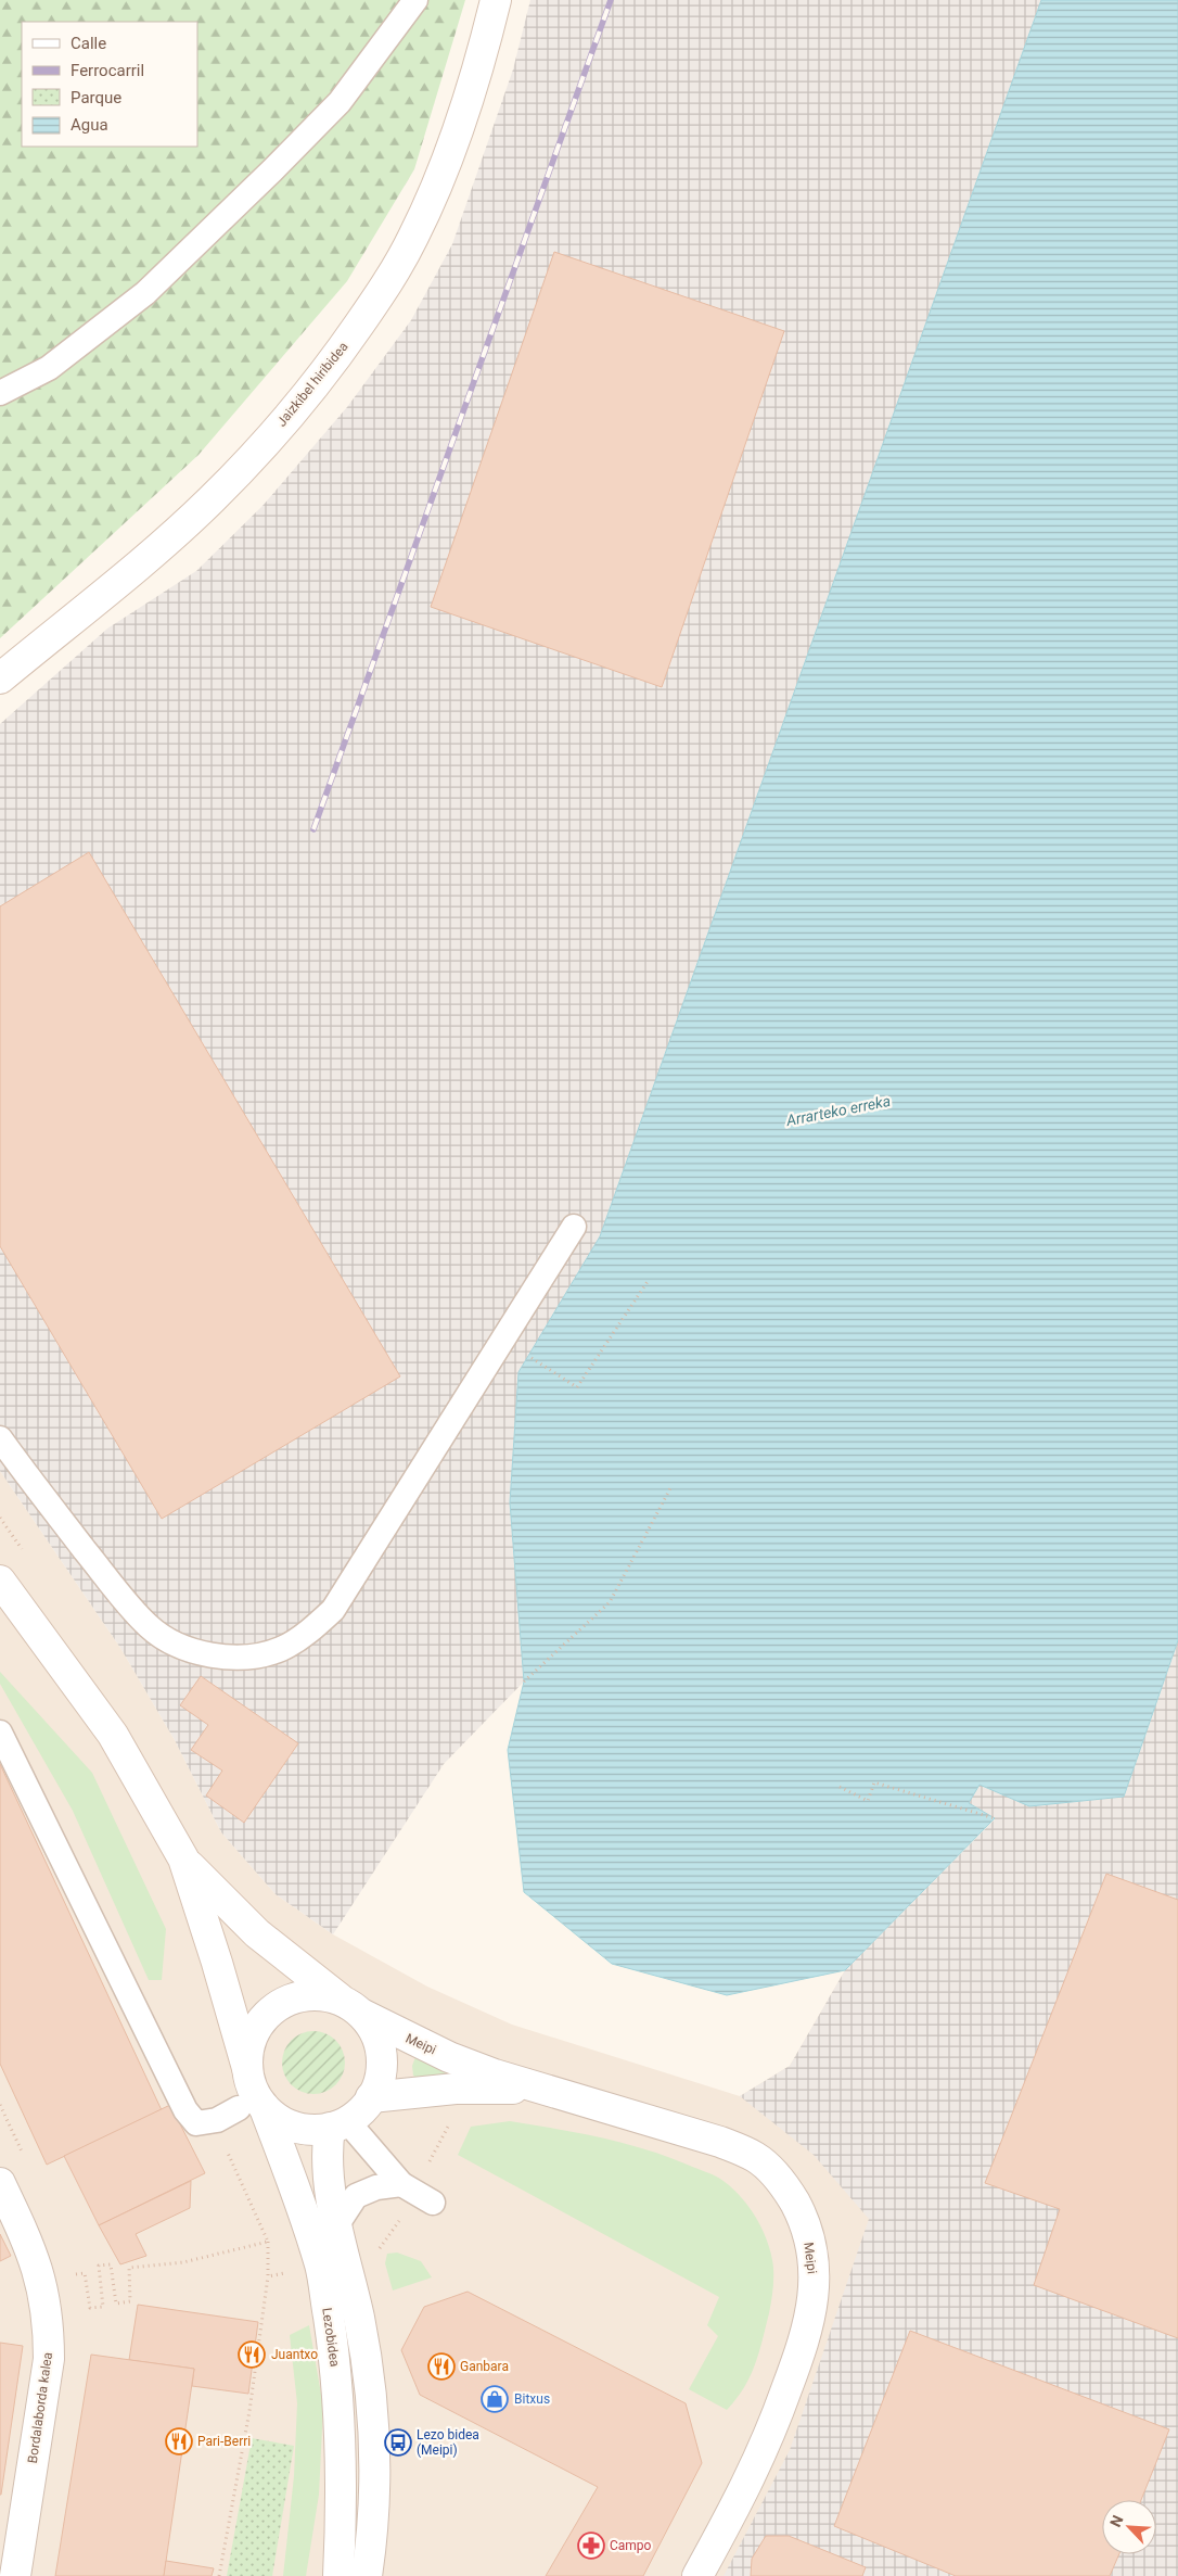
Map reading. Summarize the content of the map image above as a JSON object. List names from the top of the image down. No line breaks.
{"streets":{"street":["Jaizkibel hiribidea","Meipi","Lezobidea","Bordalaborda kalea"]},"crossings":[["Meipi","Lezobidea"]],"water":["Arrarteko erreka"],"places":{"restaurant":["Juantxo","Ganbara","Pari-Berri"],"shop":["Bitxus"],"bus stop":["Lezo bidea (Meipi)"],"pharmacy":["Campo"]},"legend":["Calle","Ferrocarril","Parque","Agua"],"north":"top left"}
